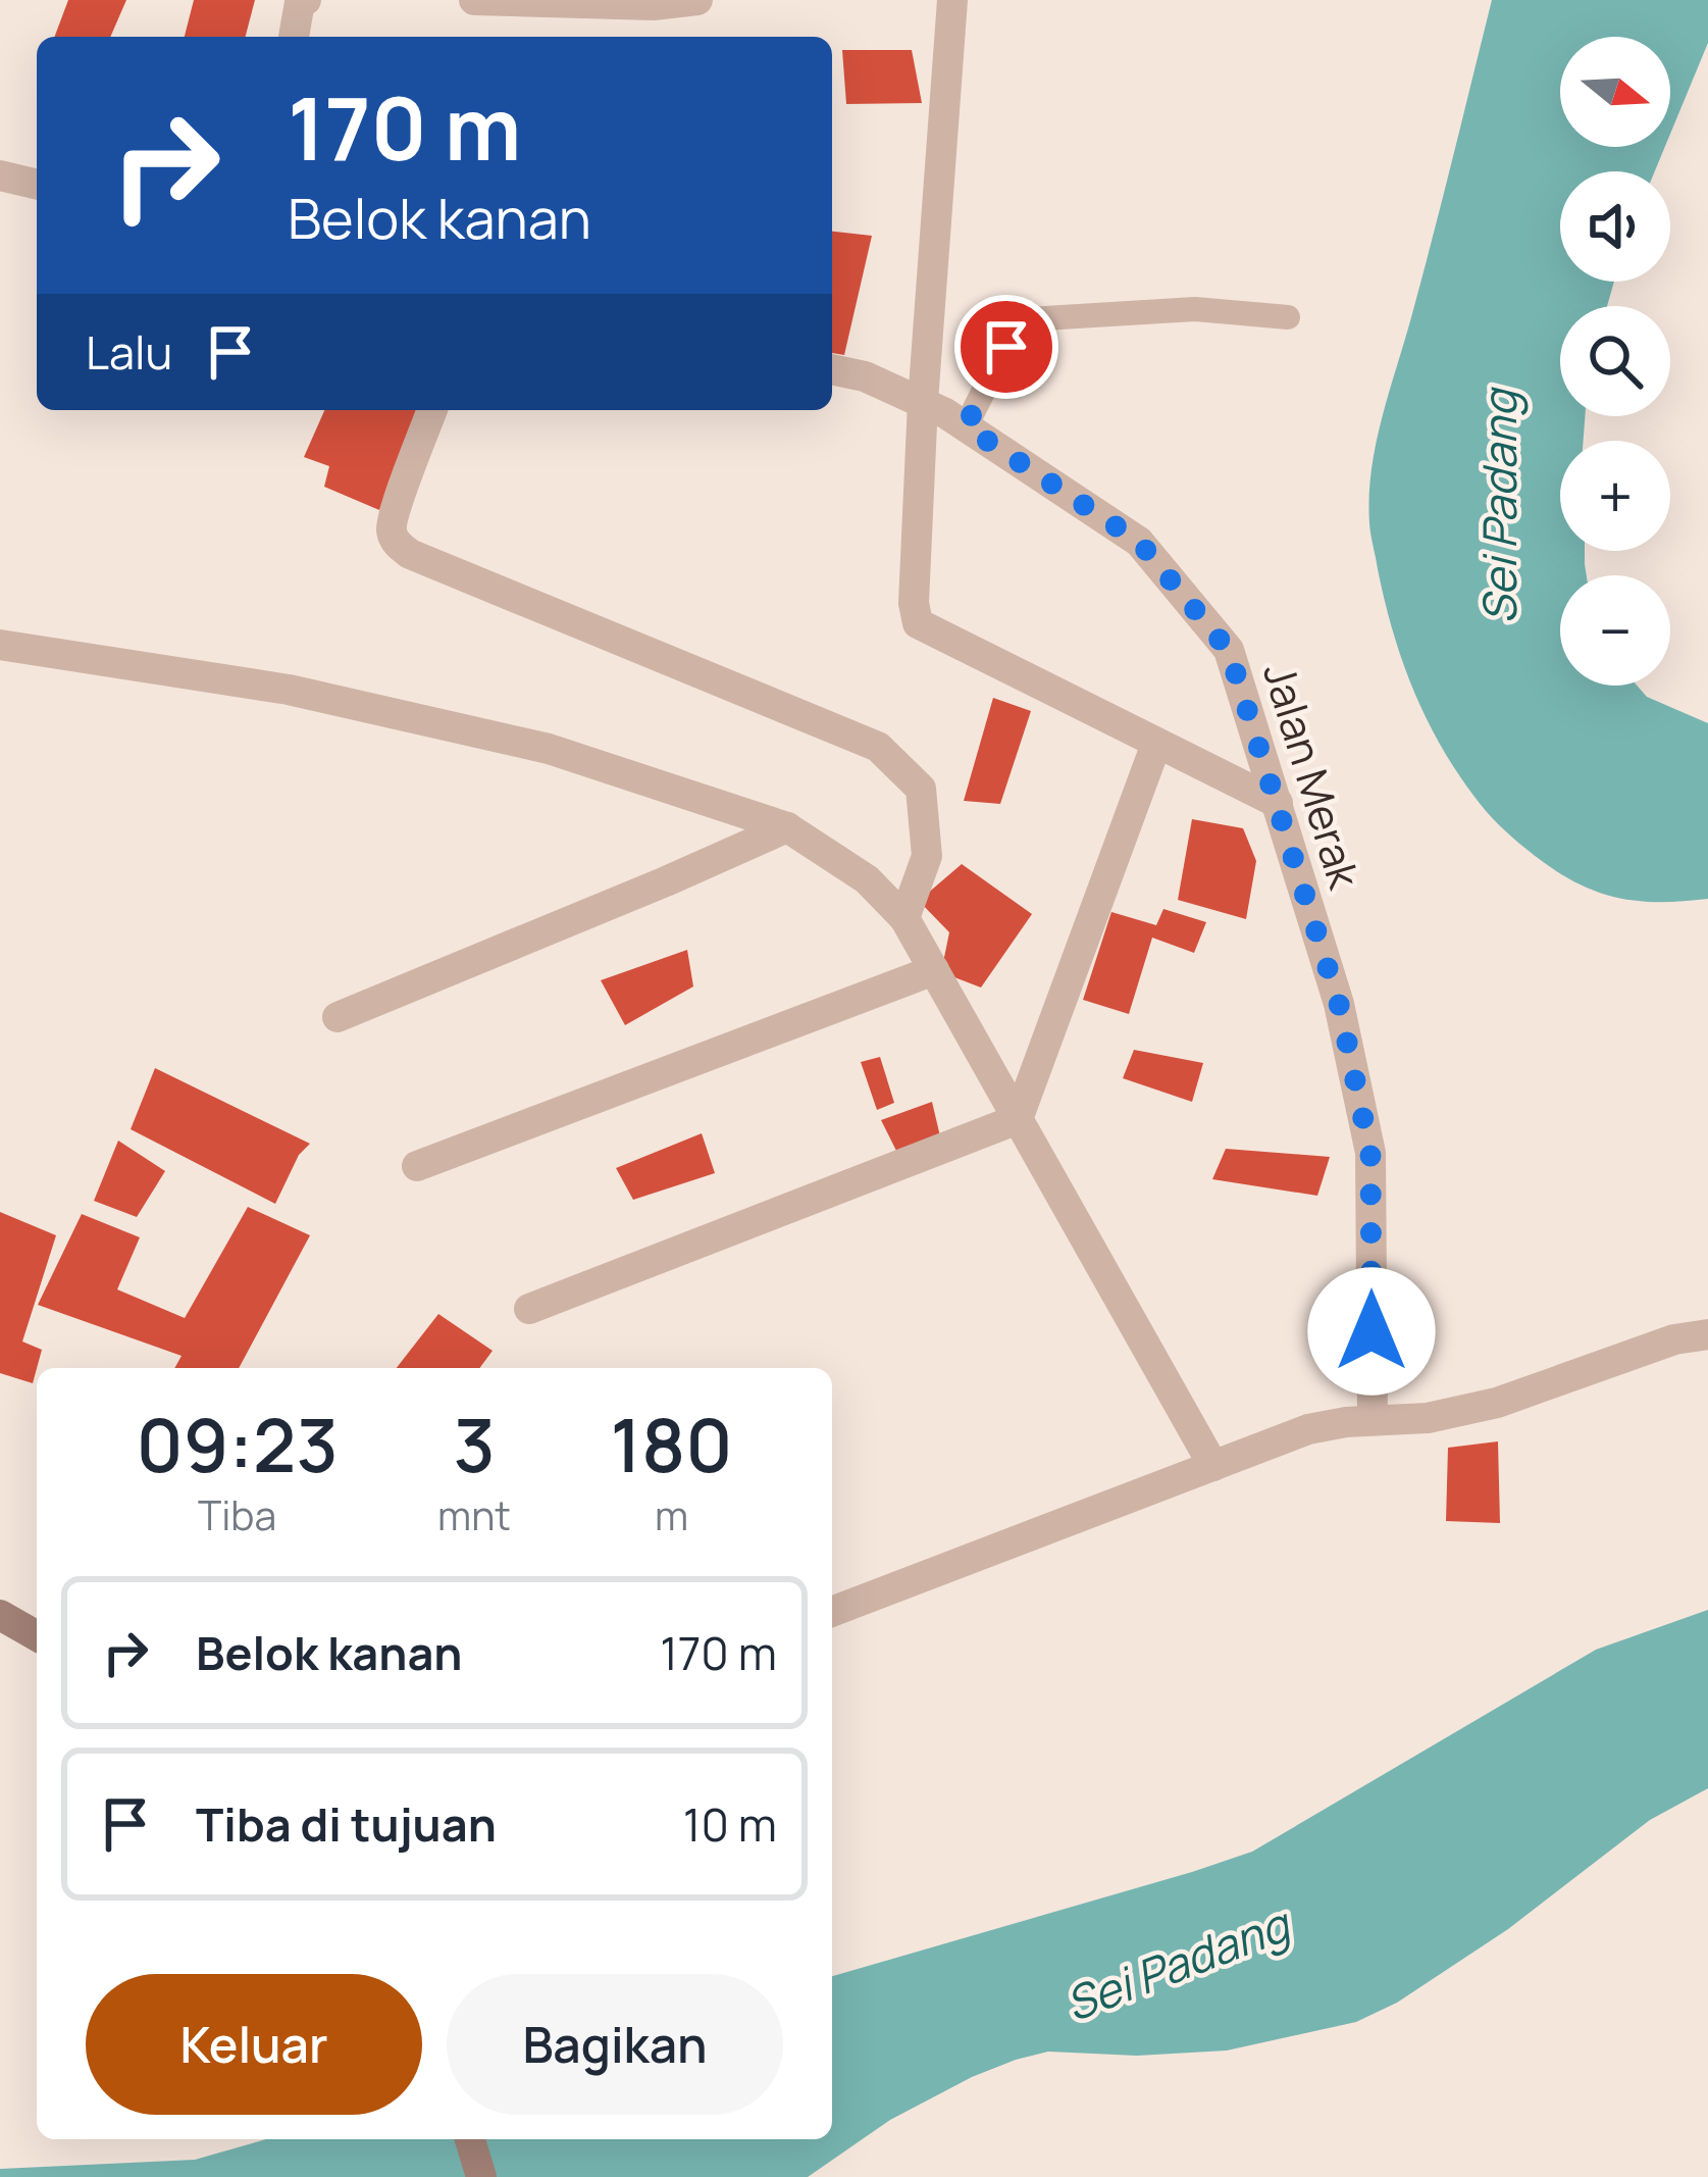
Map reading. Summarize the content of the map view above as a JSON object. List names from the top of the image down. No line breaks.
{"streets":{"street":["Jalan Merak"]},"water":["Sei Padang"],"north":"right","page":{"map_buttons":["+","−"],"turn":["170 m","Belok kanan"],"then":"Lalu","eta":["09:23","Tiba","3","mnt","180","m"],"list":[{"name":"Belok kanan","value":"170 m"},{"name":"Tiba di tujuan","value":"10 m"}],"buttons":["Keluar","Bagikan"]}}
